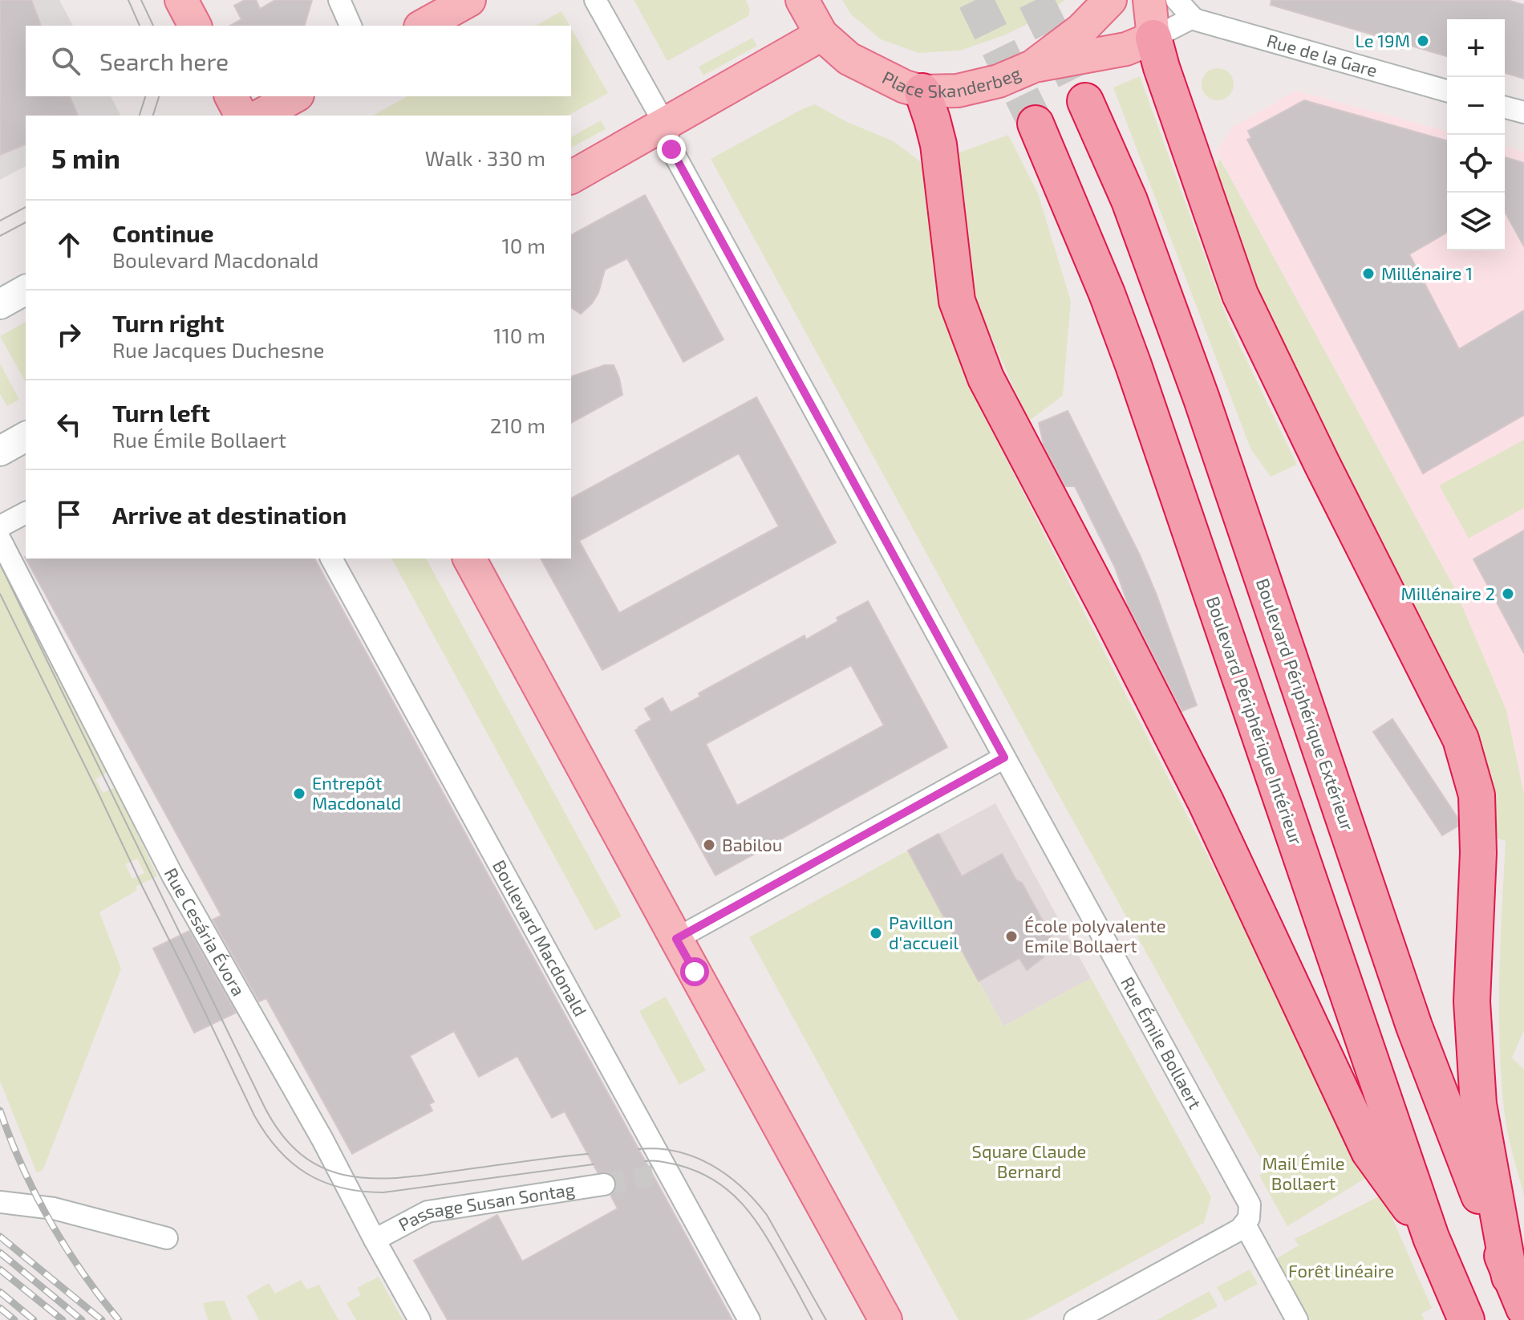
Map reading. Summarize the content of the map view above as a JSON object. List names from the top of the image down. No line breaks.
{"streets":{"highway":["Boulevard Périphérique Extérieur","Boulevard Périphérique Intérieur"],"main road":["Place Skanderbeg"],"street":["Rue de la Gare","Rue Cesária Évora","Boulevard Macdonald","Rue Émile Bollaert","Passage Susan Sontag"]},"crossings":[["Rue Cesária Évora","Passage Susan Sontag"]],"parks":["Square Claude Bernard","Mail Émile Bollaert","Forêt linéaire"],"places":["Le 19M","Millénaire 1","Millénaire 2","Entrepôt Macdonald","Babilou","Pavillon d'accueil","École polyvalente Emile Bollaert"],"page":{"map_buttons":["+","−"],"search":"Search here","heading":["5 min","Walk · 330 m"],"list":[["Continue","Boulevard Macdonald","10 m"],["Turn right","Rue Jacques Duchesne","110 m"],["Turn left","Rue Émile Bollaert","210 m"],"Arrive at destination"]}}
